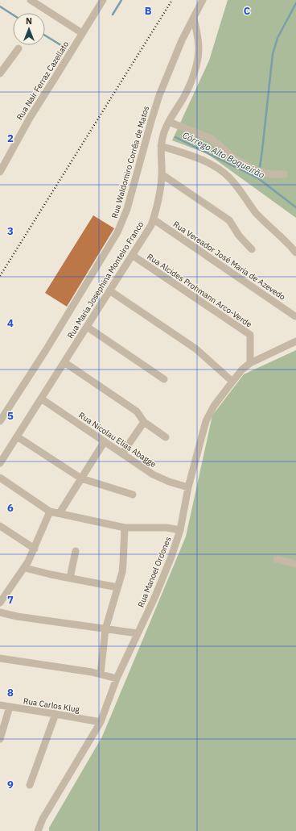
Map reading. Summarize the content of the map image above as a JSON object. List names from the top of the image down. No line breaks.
{"streets":{"street":["Rua Nair Ferraz Cazellato","Rua Waldomiro Corrêa de Matos","Rua Vereador José Maria de Azevedo","Rua Maria Josephina Monteiro Franco","Rua Alcides Prohmann Arco-Verde","Rua Nicolau Elias Abagge","Rua Manoel Ordones","Rua Carlos Klug"]},"crossings":[["Rua Waldomiro Corrêa de Matos","Rua Maria Josephina Monteiro Franco"],["Rua Vereador José Maria de Azevedo","Rua Maria Josephina Monteiro Franco"],["Rua Maria Josephina Monteiro Franco","Rua Alcides Prohmann Arco-Verde"],["Rua Maria Josephina Monteiro Franco","Rua Nicolau Elias Abagge"],["Rua Alcides Prohmann Arco-Verde","Rua Manoel Ordones"],["Rua Nicolau Elias Abagge","Rua Manoel Ordones"],["Rua Manoel Ordones","Rua Carlos Klug"]],"water":["Córrego Alto Boqueirão"],"north":"top","grid":{"columns":["B","C"],"rows":["2","3","4","5","6","7","8","9"]}}
